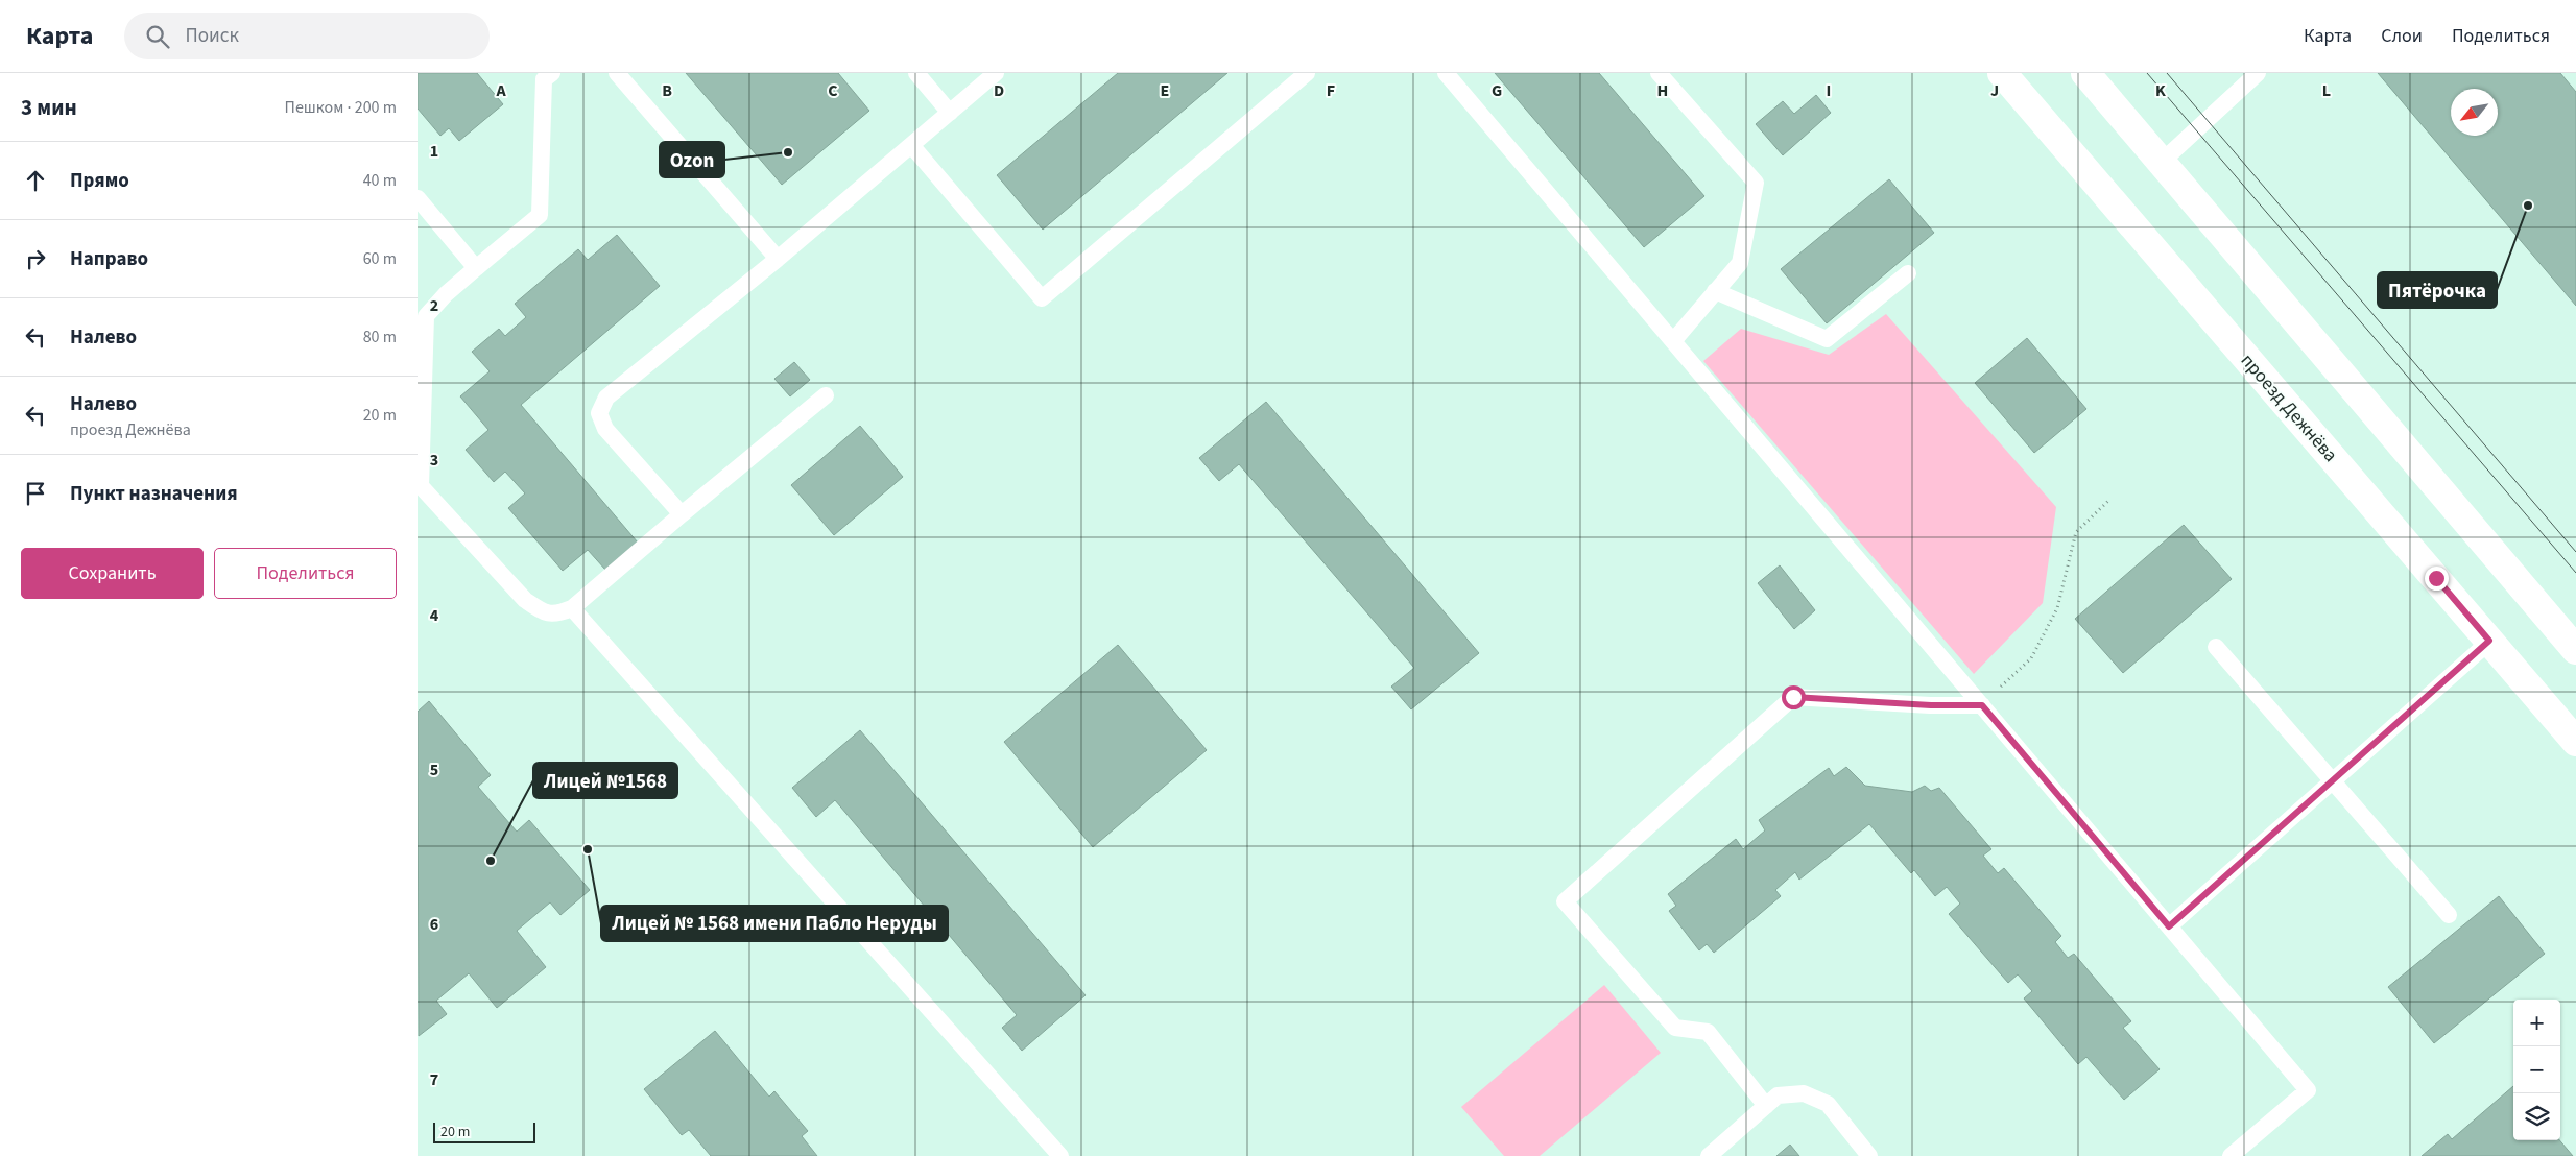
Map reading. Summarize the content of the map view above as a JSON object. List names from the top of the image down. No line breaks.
{"streets":{"main road":["проезд Дежнёва"]},"places":["Ozon","Пятёрочка","Лицей № 1568 имени Пабло Неруды","Лицей №1568"],"scale_bar":"20 m","north":"bottom left","page":{"header":"Карта","search":"Поиск","nav":["Карта","Слои","Поделиться"],"heading":["3 мин","Пешком · 200 m"],"list":[["Прямо","40 m"],["Направо","60 m"],["Налево","80 m"],["Налево","проезд Дежнёва","20 m"],"Пункт назначения"],"buttons":["Сохранить","Поделиться"],"map_buttons":["+","−"],"scale":"20 m"},"grid":{"columns":["A","B","C","D","E","F","G","H","I","J","K","L"],"rows":["1","2","3","4","5","6","7"]}}
